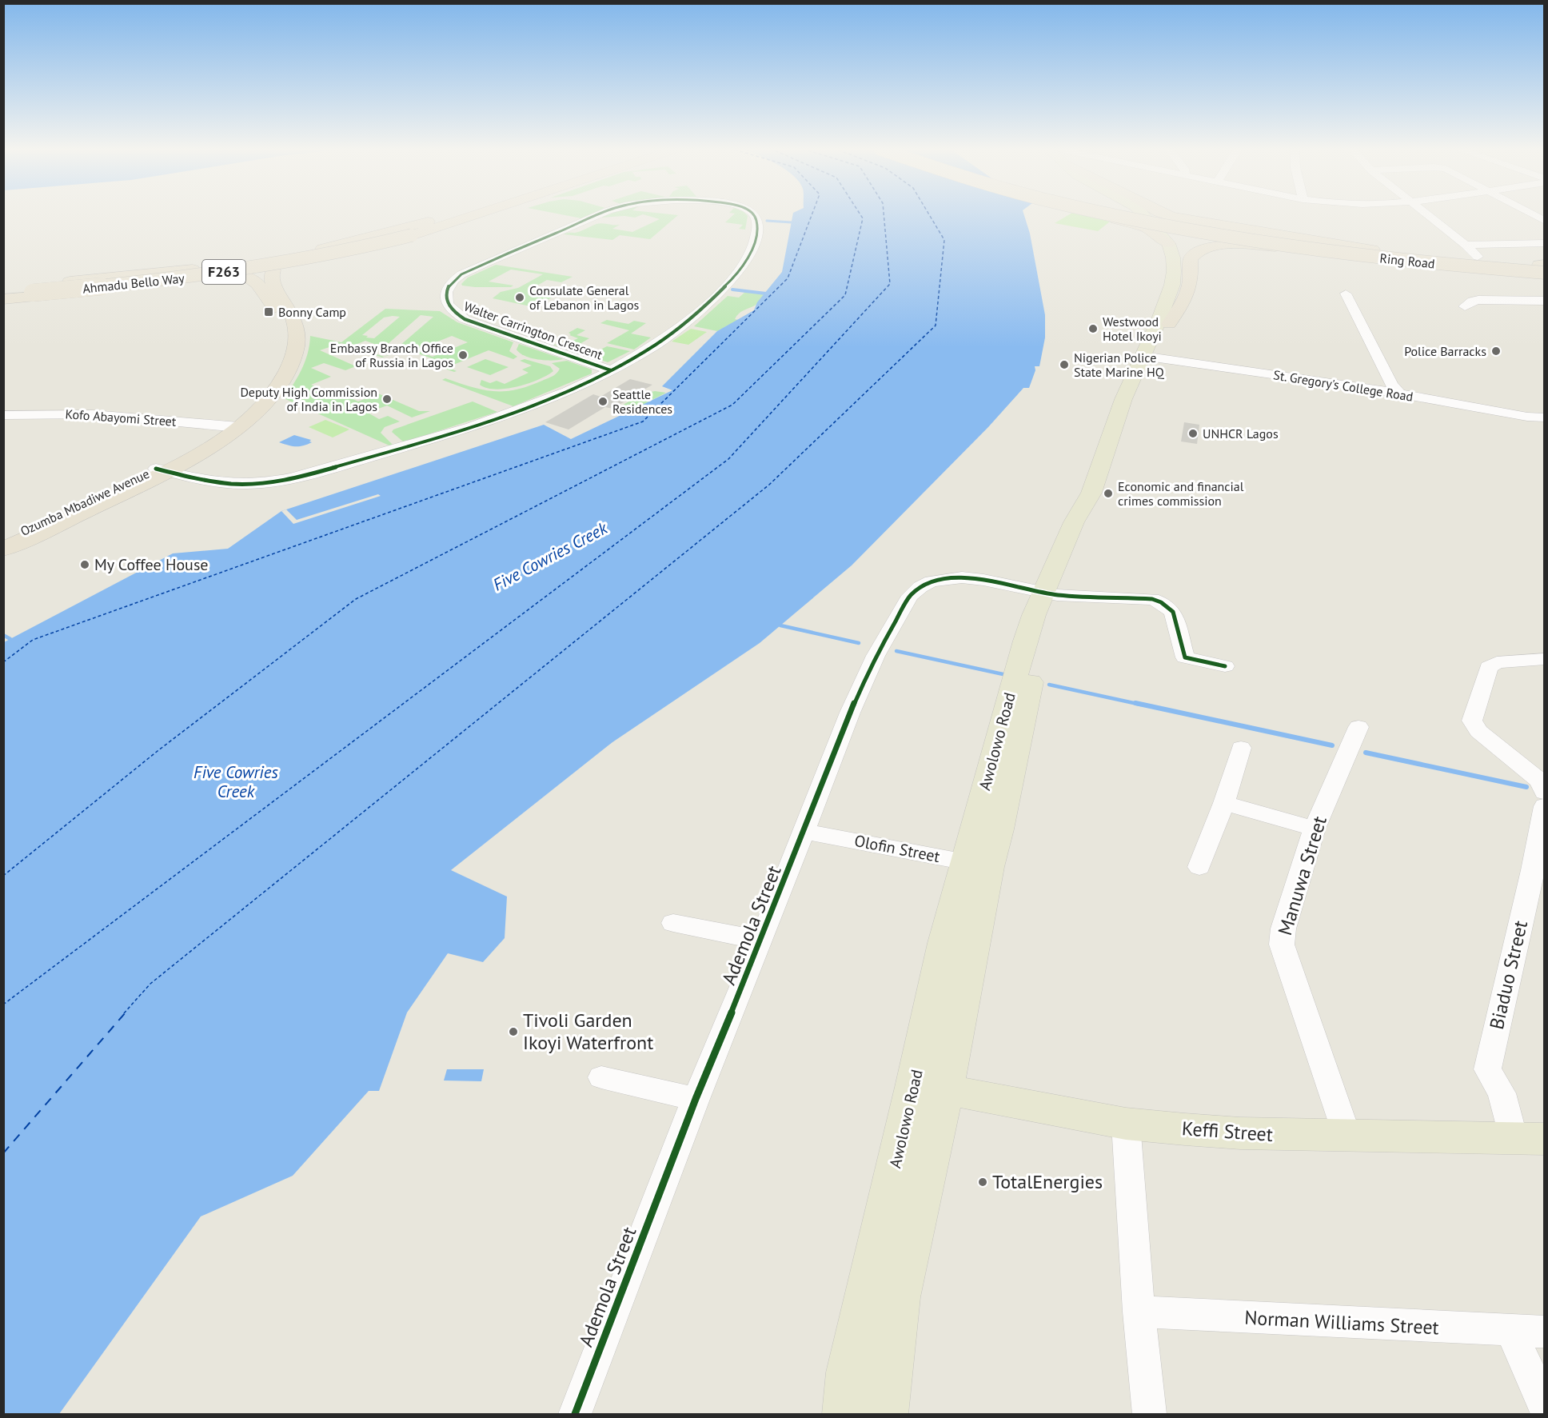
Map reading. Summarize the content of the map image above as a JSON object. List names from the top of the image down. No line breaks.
{"streets":{"highway":["Ring Road","F263","Ahmadu Bello Way","Ozumba Mbadiwe Avenue"],"main road":["Awolowo Road","Keffi Street"],"street":["Walter Carrington Crescent","St. Gregory's College Road","Kofo Abayomi Street","Olofin Street","Manuwa Street","Ademola Street","Biaduo Street","Norman Williams Street"]},"crossings":[["Walter Carrington Crescent","Ozumba Mbadiwe Avenue"],["St. Gregory's College Road","Awolowo Road"],["Kofo Abayomi Street","Ozumba Mbadiwe Avenue"],["Awolowo Road","Olofin Street"],["Awolowo Road","Ademola Street"],["Awolowo Road","Keffi Street"],["Olofin Street","Ademola Street"],["Manuwa Street","Keffi Street"],["Biaduo Street","Keffi Street"]],"water":["Five Cowries Creek"],"places":{"other":["Consulate General of Lebanon in Lagos","Westwood Hotel Ikoyi","Police Barracks","Embassy Branch Office of Russia in Lagos","Nigerian Police State Marine HQ","Deputy High Commission of India in Lagos","Seattle Residences","UNHCR Lagos","Economic and financial crimes commission","My Coffee House","Tivoli Garden Ikoyi Waterfront","TotalEnergies"],"transit":["Bonny Camp"]}}
